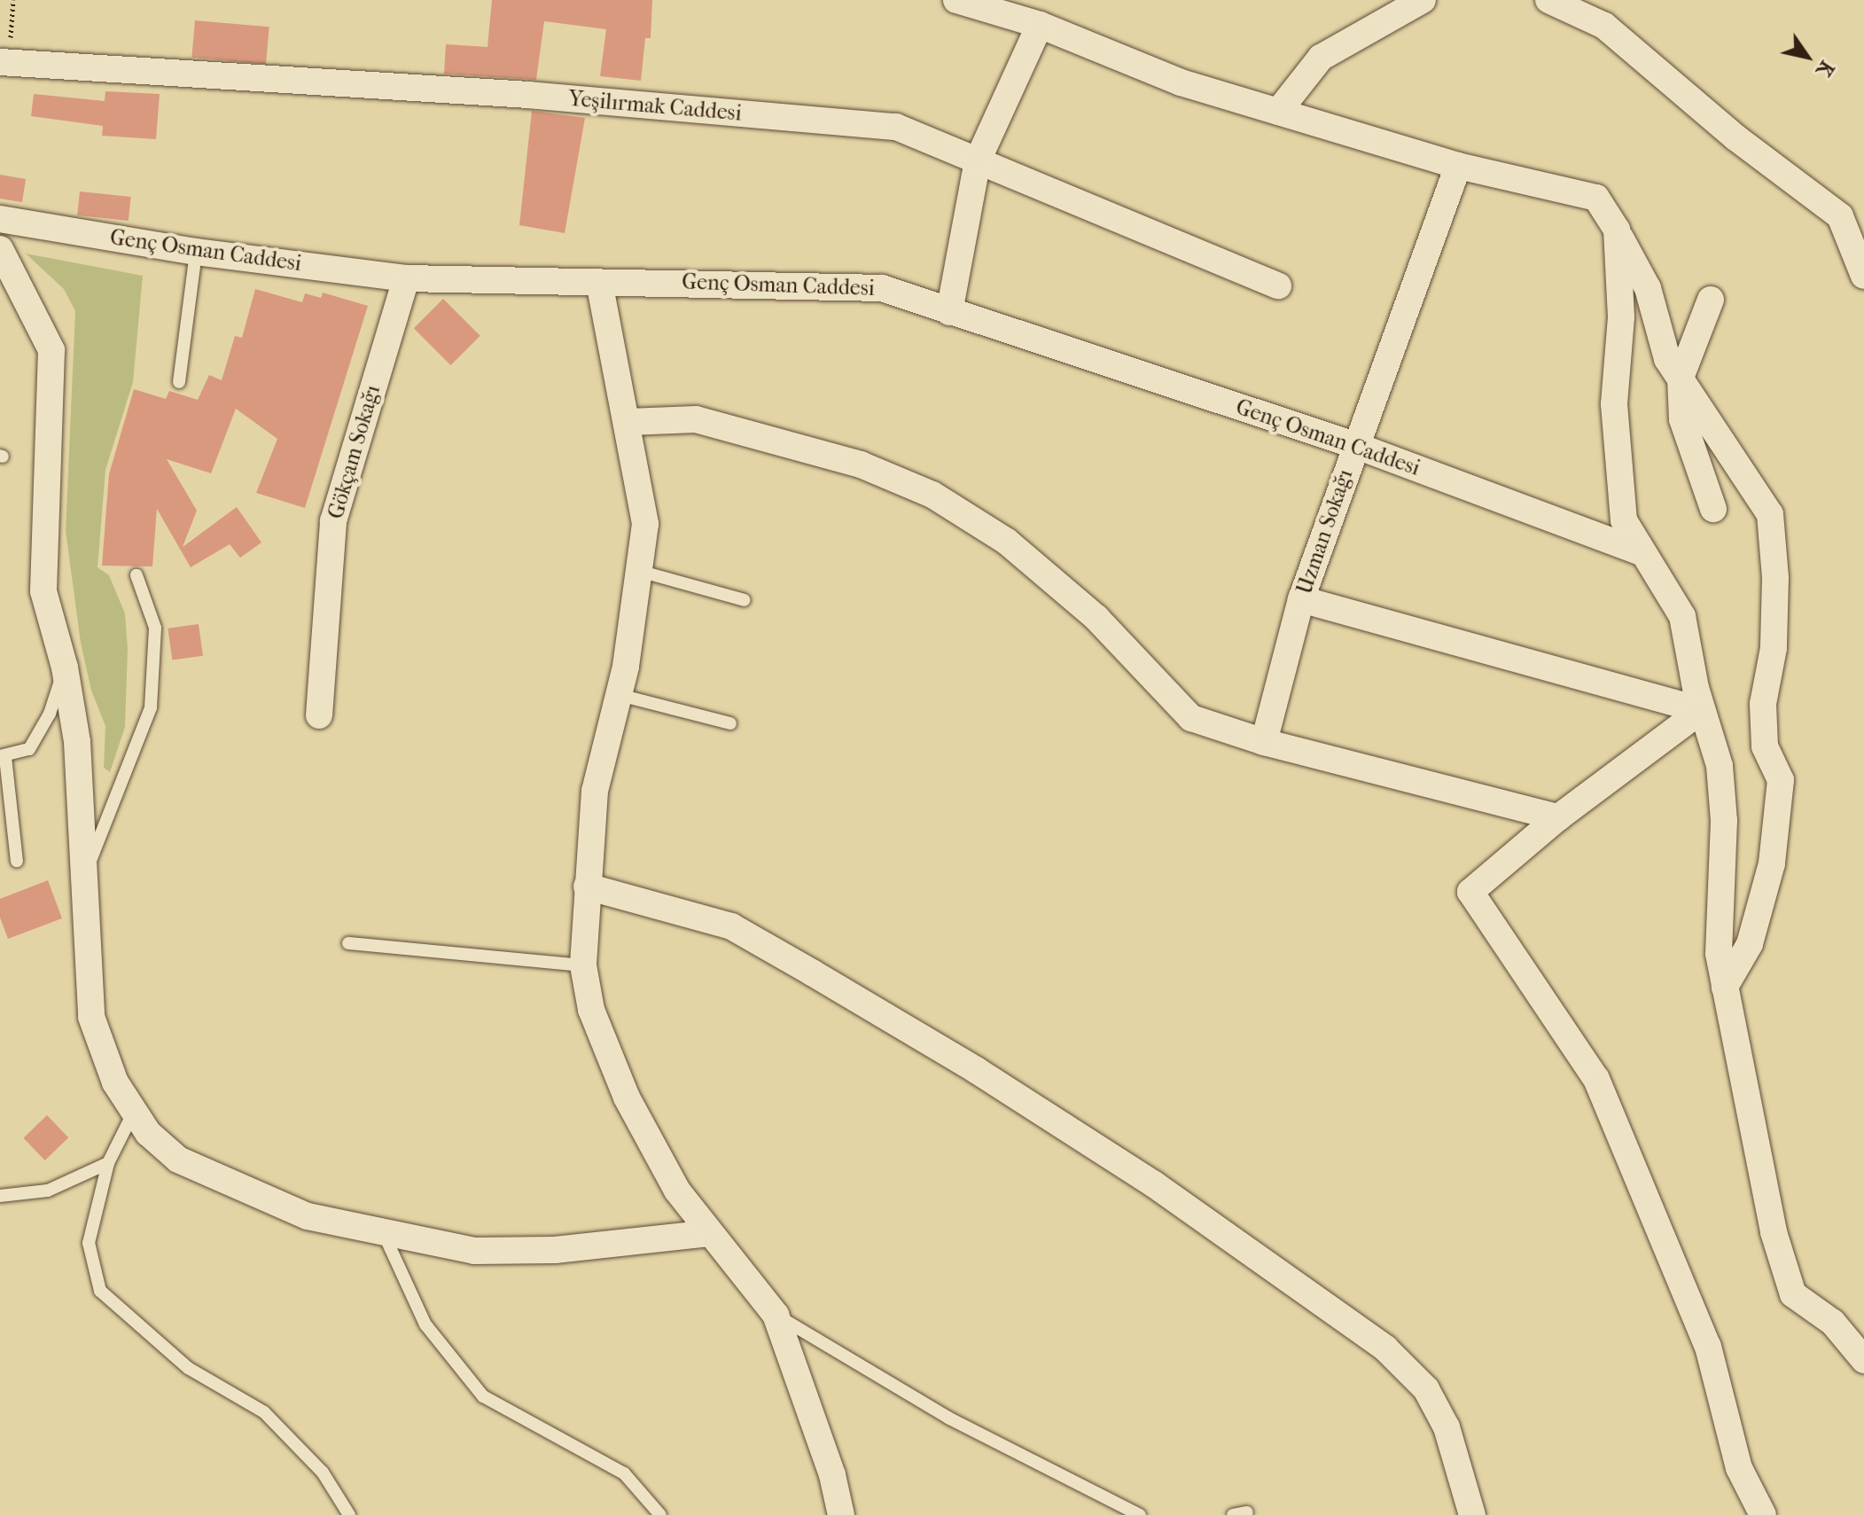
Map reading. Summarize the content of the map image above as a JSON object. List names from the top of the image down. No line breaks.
{"streets":{"street":["Yeşilırmak Caddesi","Genç Osman Caddesi","Gökçam Sokağı","Uzman Sokağı"]},"crossings":[["Genç Osman Caddesi","Gökçam Sokağı"],["Genç Osman Caddesi","Uzman Sokağı"]],"north":"bottom right"}
